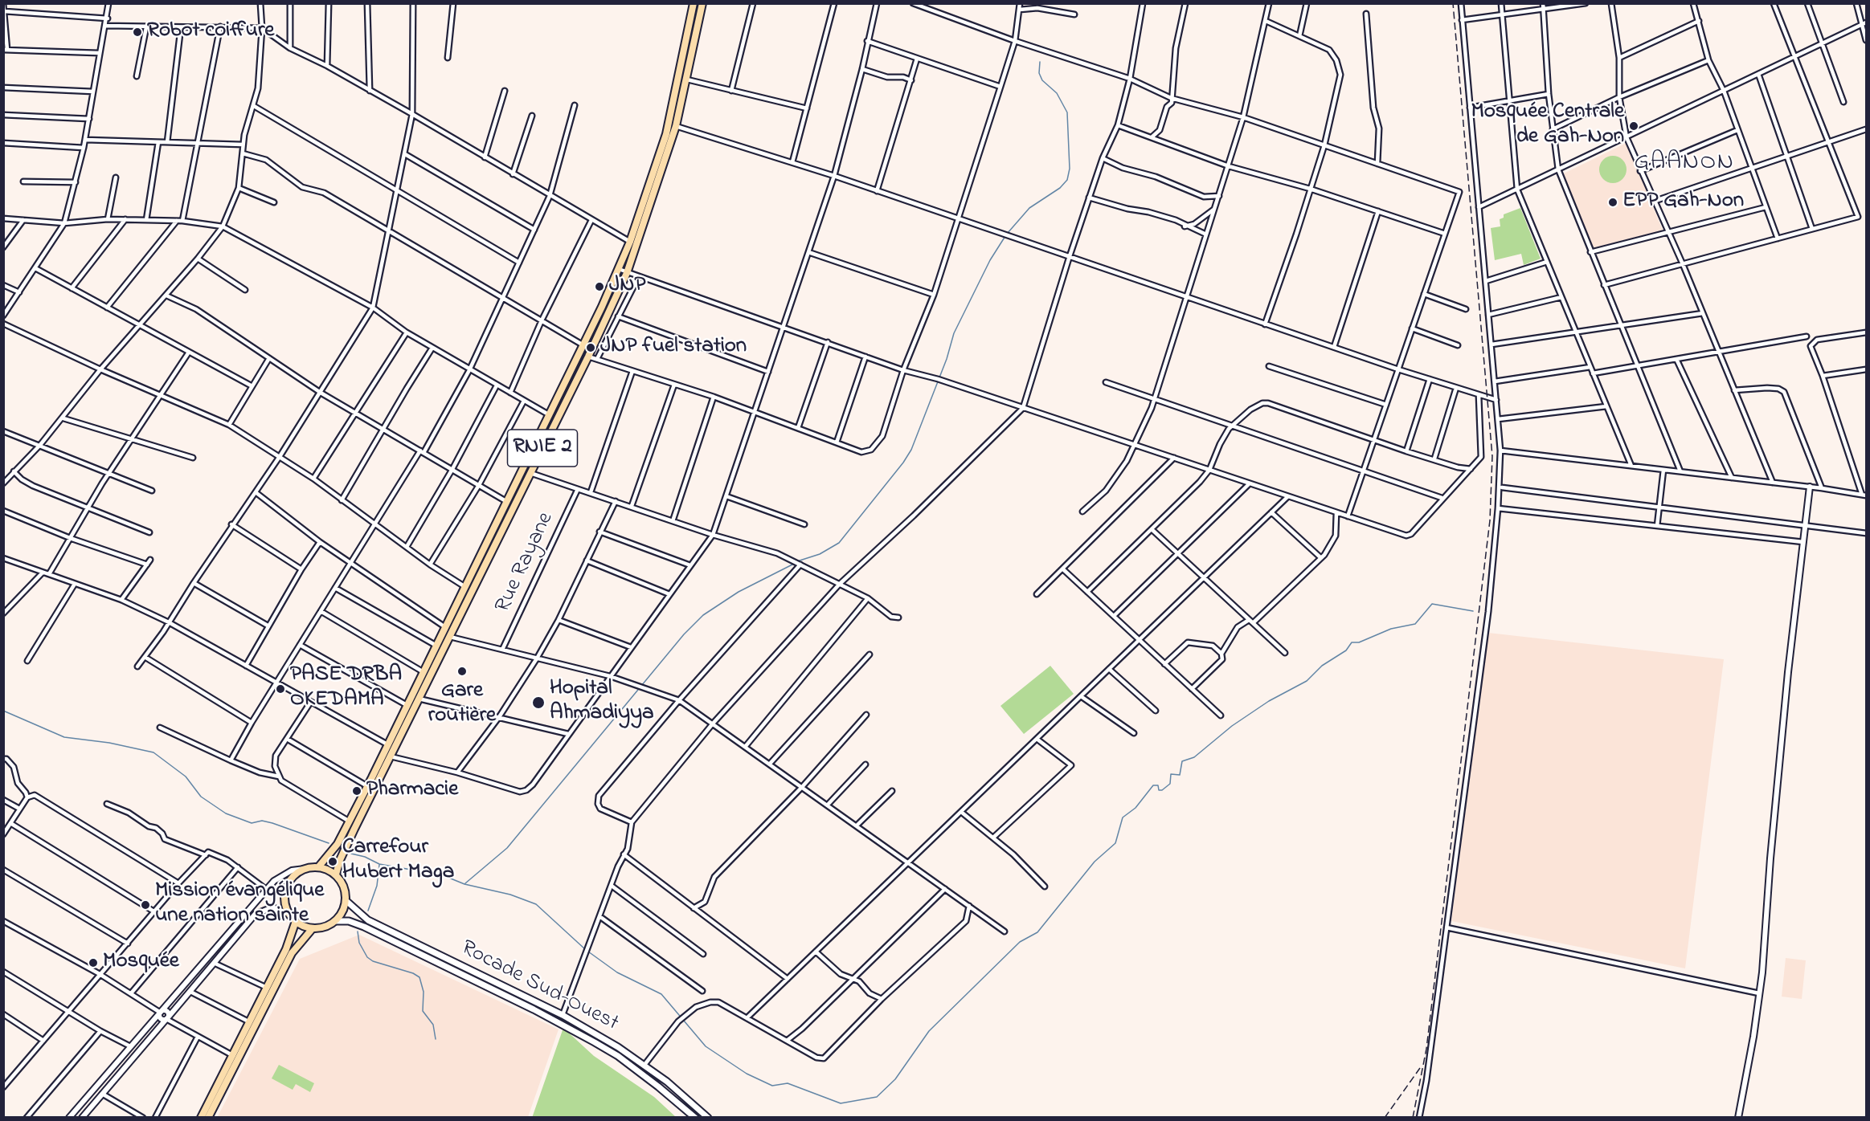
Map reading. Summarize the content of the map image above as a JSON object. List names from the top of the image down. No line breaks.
{"streets":{"main road":["RNIE 2","Rocade Sud-Ouest"],"street":["Rue Rayane"]},"crossings":[["RNIE 2","Rocade Sud-Ouest"]],"districts":["GAANON"],"places":["Robot coiffure","Mosquée Centrale de Gah-Non","EPP Gah-Non","JNP","JNP fuel station","Gare routière","PASE DRBA OKEDAMA","Hopital Ahmadiyya","Pharmacie","Carrefour Hubert Maga","Mission évangélique une nation sainte","Mosquée"]}
